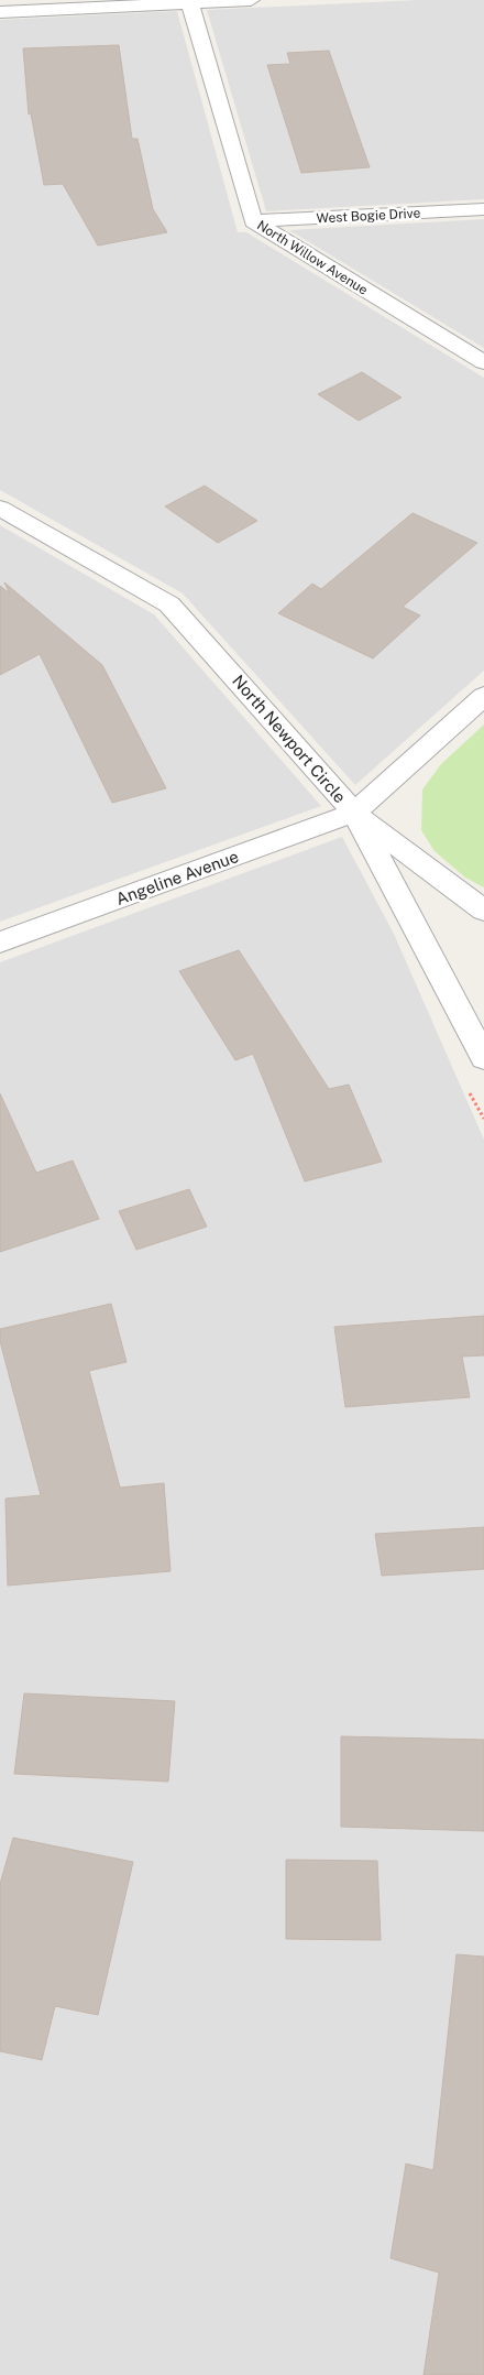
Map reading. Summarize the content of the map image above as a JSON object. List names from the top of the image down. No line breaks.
{"streets":{"street":["West Bogie Drive","North Willow Avenue","North Newport Circle","Angeline Avenue"]},"crossings":[["West Bogie Drive","North Willow Avenue"],["North Newport Circle","Angeline Avenue"]]}
